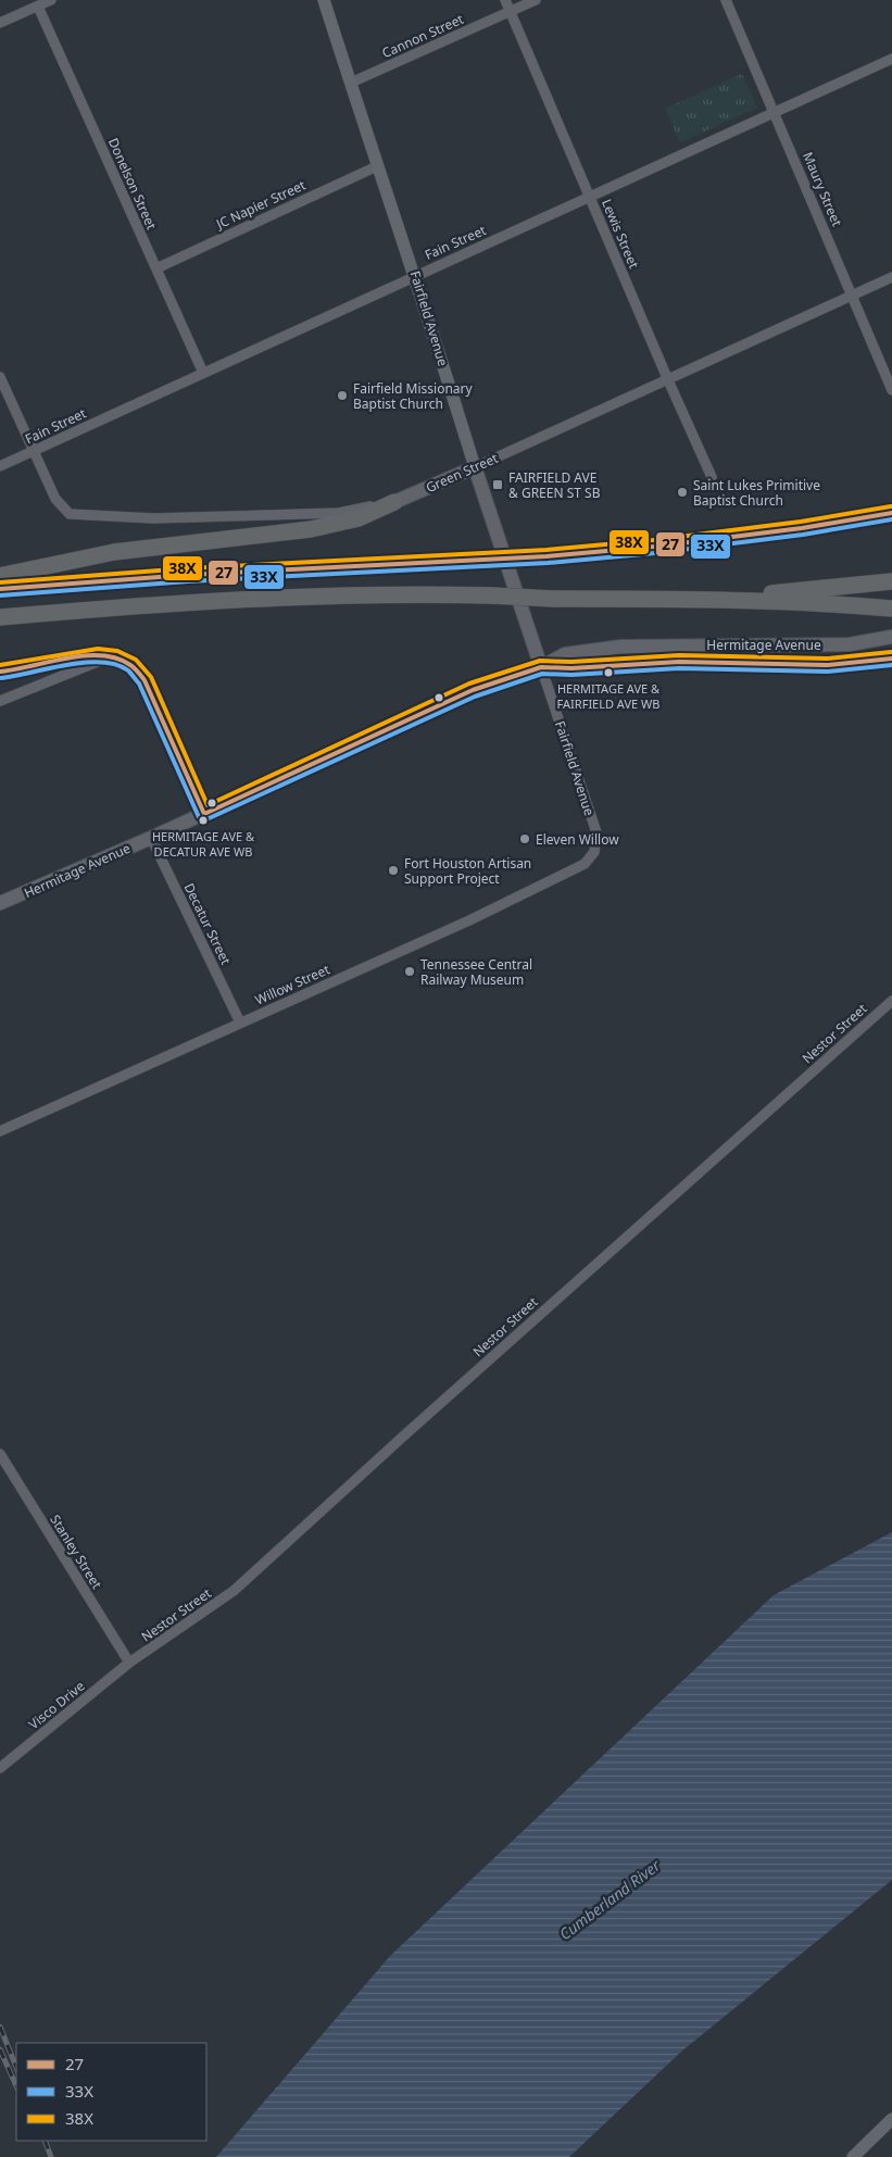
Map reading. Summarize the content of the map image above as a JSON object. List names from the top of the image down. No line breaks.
{"streets":{"main road":["Fairfield Avenue","Green Street","Hermitage Avenue"],"street":["Cannon Street","Donelson Street","Maury Street","JC Napier Street","Lewis Street","Fain Street","Decatur Street","Willow Street","Nestor Street","Stanley Street","Visco Drive"]},"crossings":[["Cannon Street","Lewis Street"],["Cannon Street","Fairfield Avenue"],["Donelson Street","JC Napier Street"],["Donelson Street","Fain Street"],["Maury Street","Fain Street"],["Maury Street","Green Street"],["JC Napier Street","Fairfield Avenue"],["Lewis Street","Fain Street"],["Lewis Street","Green Street"],["Fain Street","Fairfield Avenue"],["Fain Street","Green Street"],["Fairfield Avenue","Green Street"],["Fairfield Avenue","Hermitage Avenue"],["Fairfield Avenue","Willow Street"],["Hermitage Avenue","Decatur Street"],["Decatur Street","Willow Street"],["Nestor Street","Stanley Street"],["Nestor Street","Visco Drive"],["Stanley Street","Visco Drive"]],"water":["Cumberland River"],"places":{"other":["Fairfield Missionary Baptist Church","Saint Lukes Primitive Baptist Church","HERMITAGE AVE & FAIRFIELD AVE WB","HERMITAGE AVE & DECATUR AVE WB","Eleven Willow","Fort Houston Artisan Support Project","Tennessee Central Railway Museum"],"transit":["FAIRFIELD AVE & GREEN ST SB"]},"lines":["transit line 38X","transit line 27","transit line 33X"],"legend":["27","33X","38X"]}
